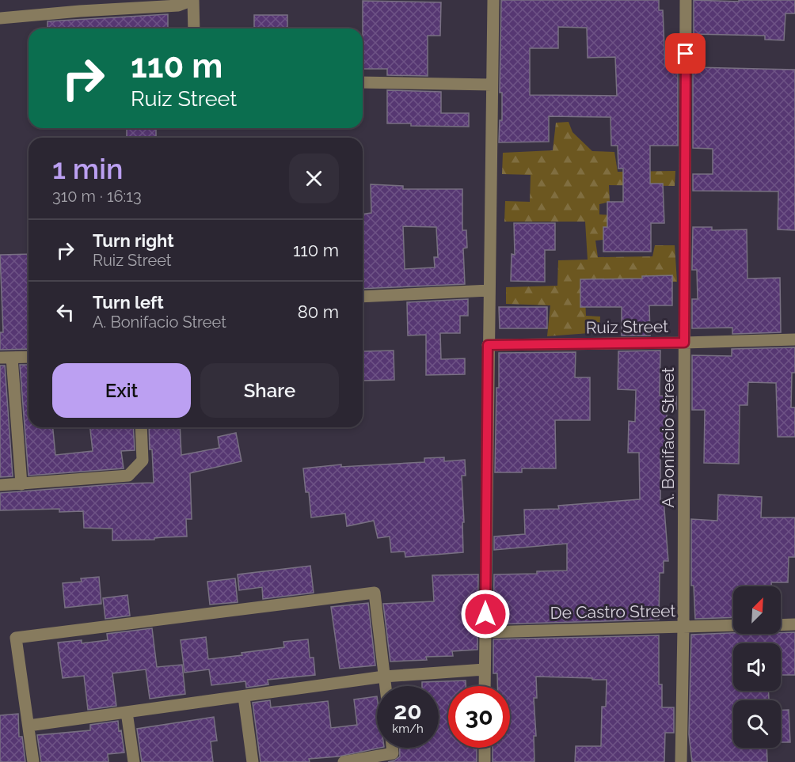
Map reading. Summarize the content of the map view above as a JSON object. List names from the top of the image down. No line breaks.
{"streets":{"street":["Ruiz Street","A. Bonifacio Street","De Castro Street"]},"crossings":[["Ruiz Street","A. Bonifacio Street"],["A. Bonifacio Street","De Castro Street"]],"north":"top right","page":{"turn":["110 m","Ruiz Street"],"heading":["1 min","310 m · 16:13"],"list":[{"name":"Turn right","note":"Ruiz Street","value":"110 m"},{"name":"Turn left","note":"A. Bonifacio Street","value":"80 m"}],"buttons":["Exit","Share"],"speed":"20 km/h","limit":"30"}}
